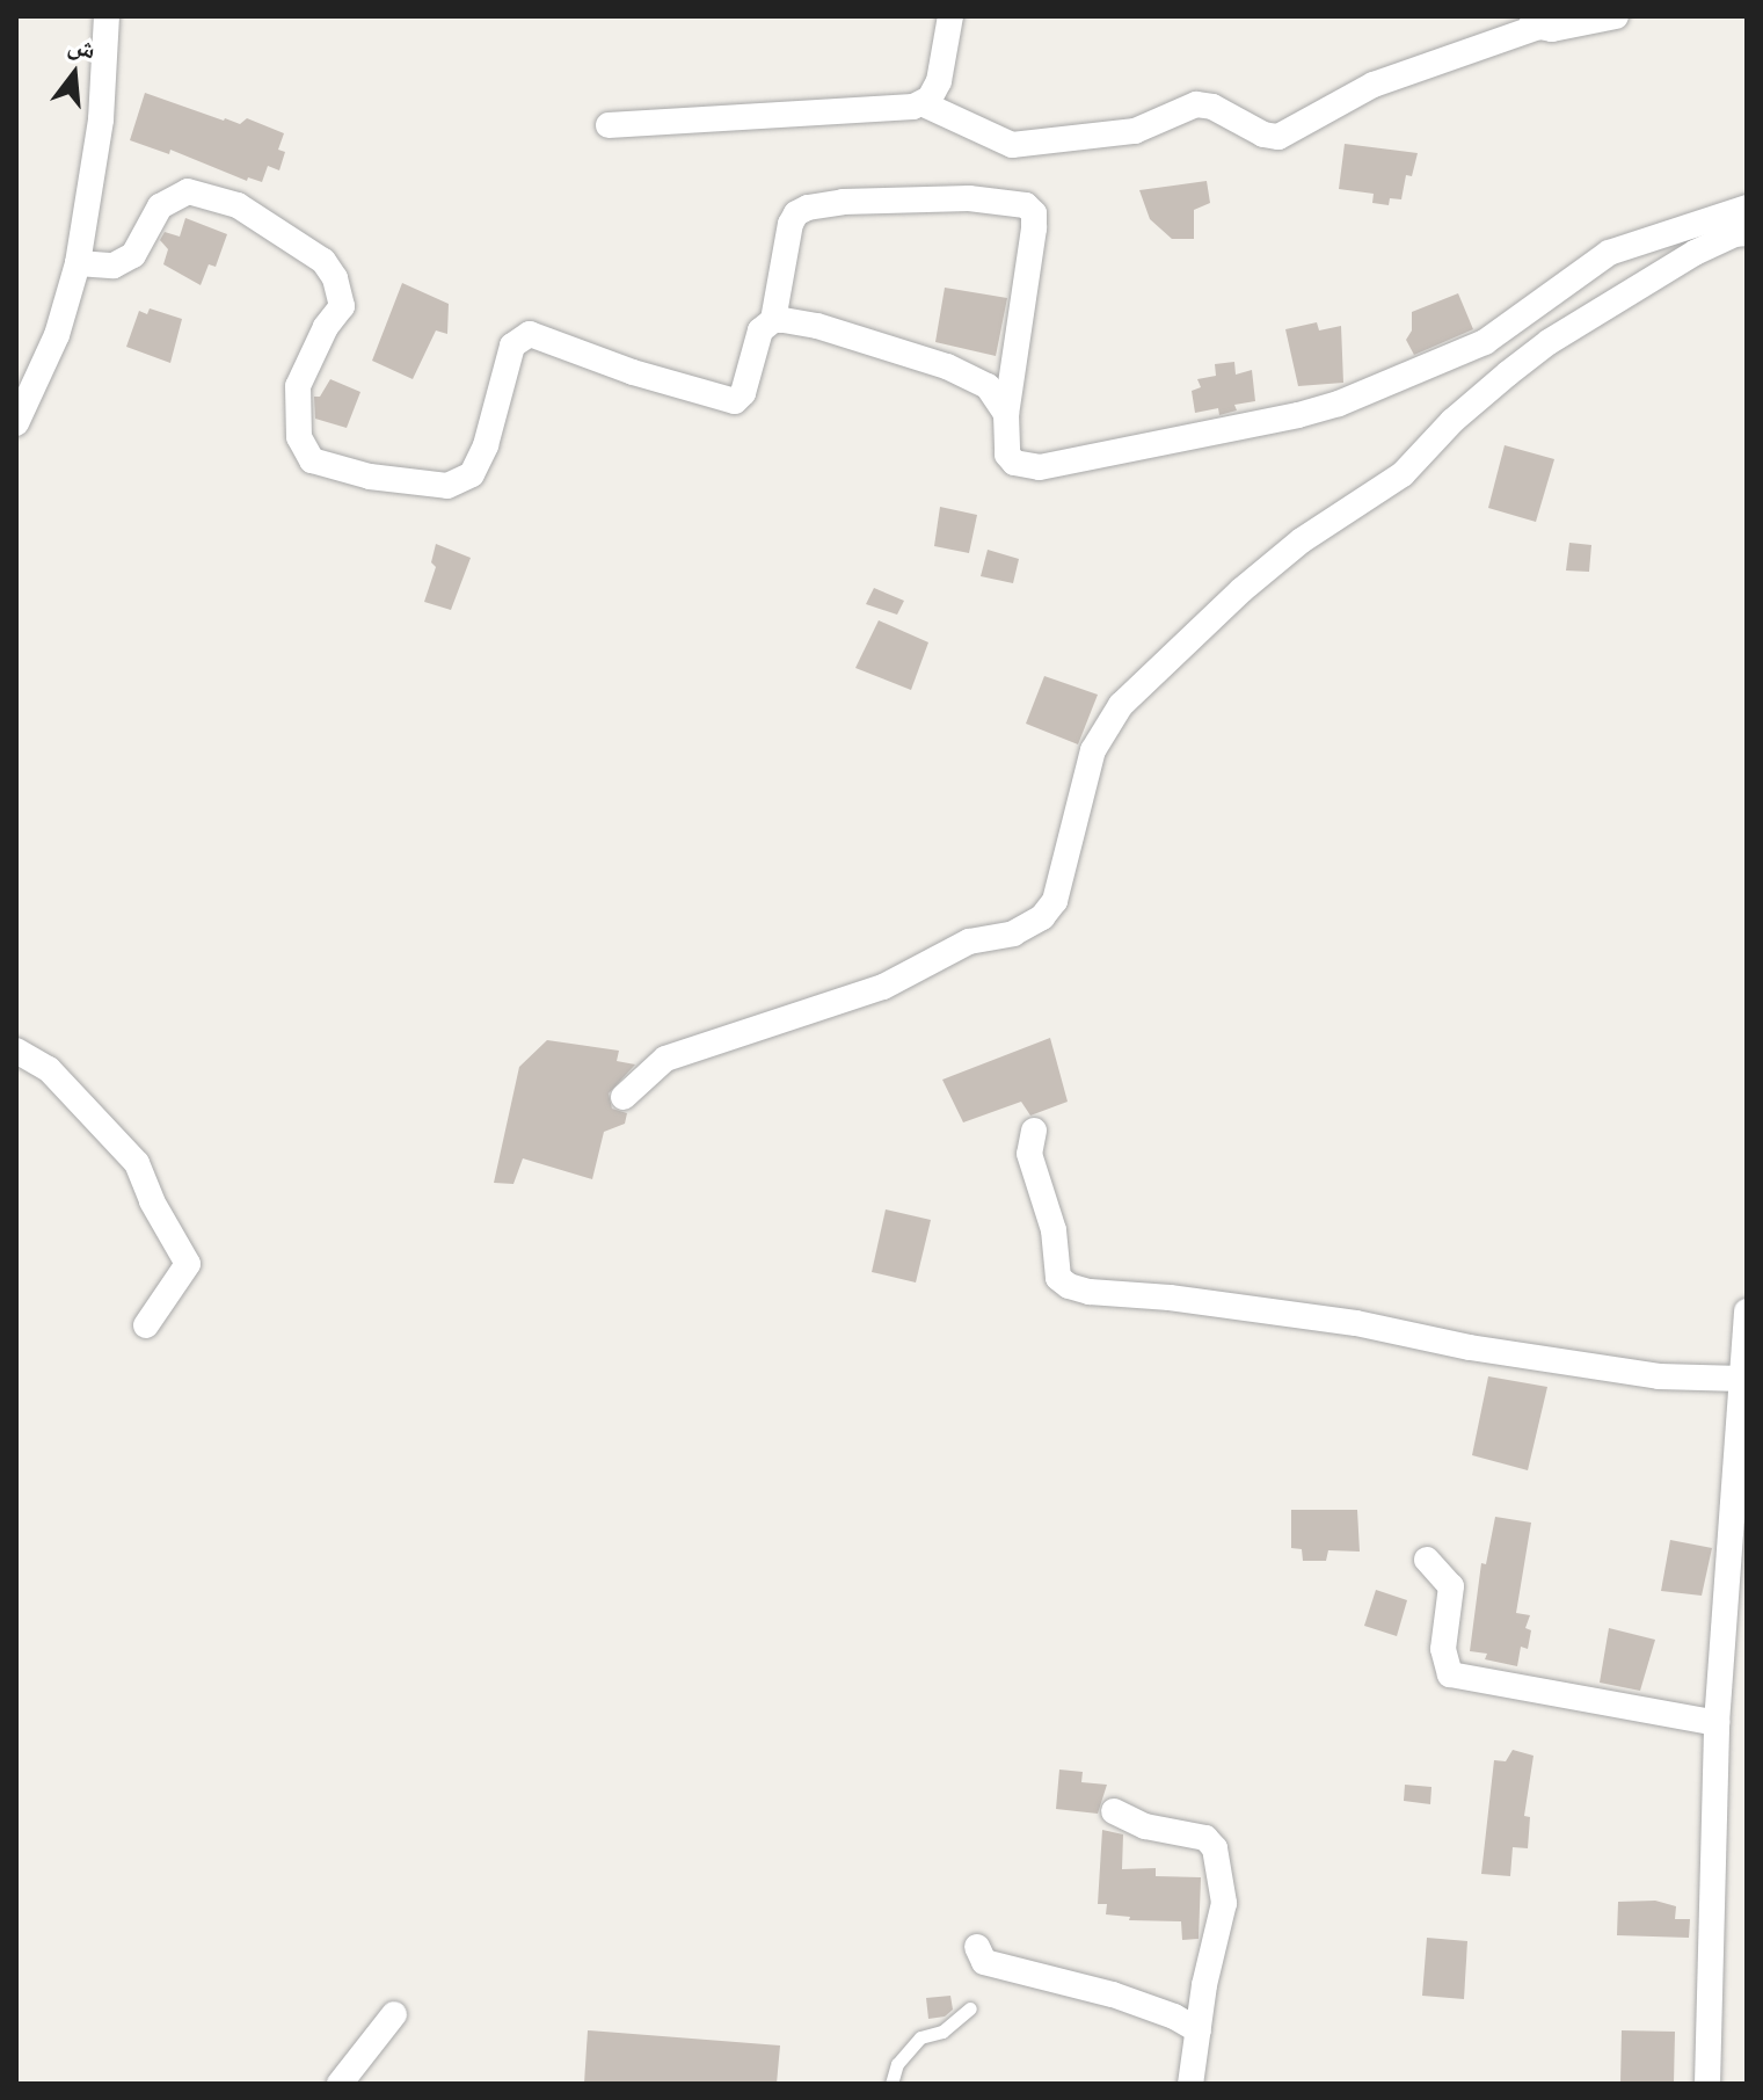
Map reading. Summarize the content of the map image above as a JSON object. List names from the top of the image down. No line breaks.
{"north":"top"}
